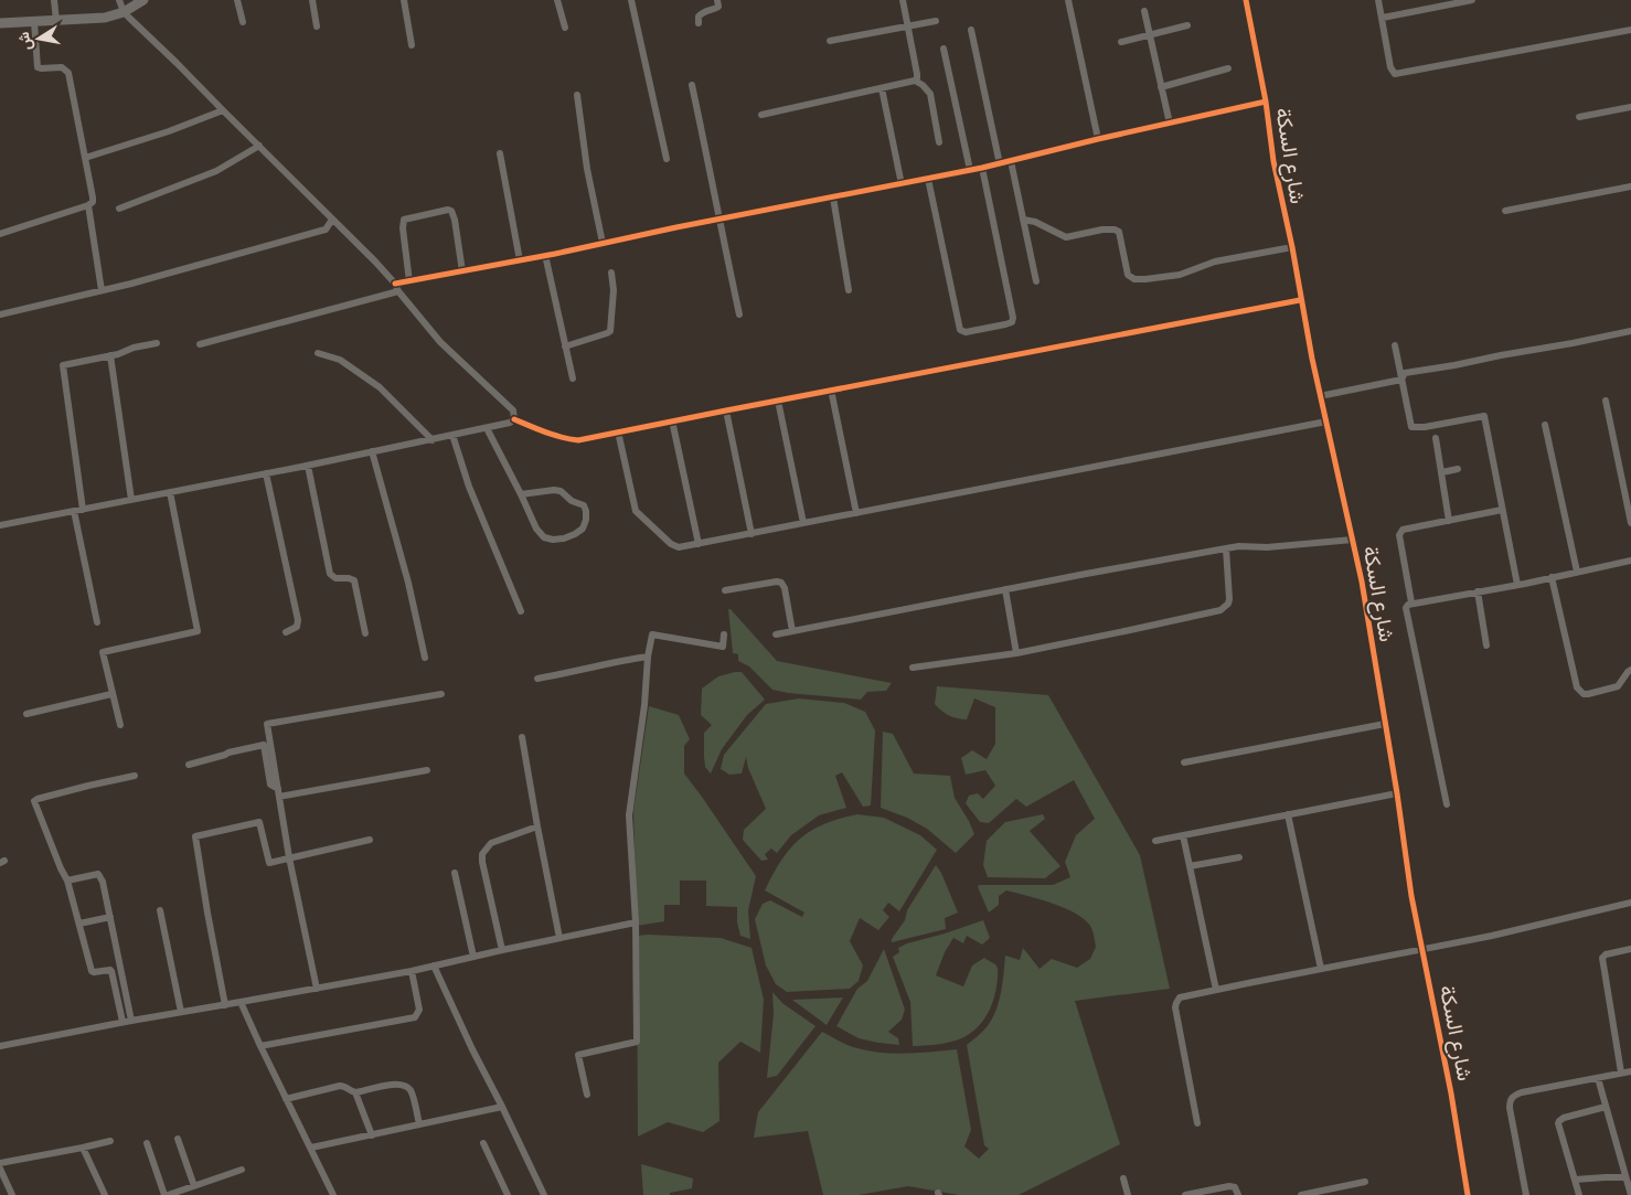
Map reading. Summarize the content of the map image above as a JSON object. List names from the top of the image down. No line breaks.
{"streets":{"street":["شارع السكة"]},"north":"left"}
